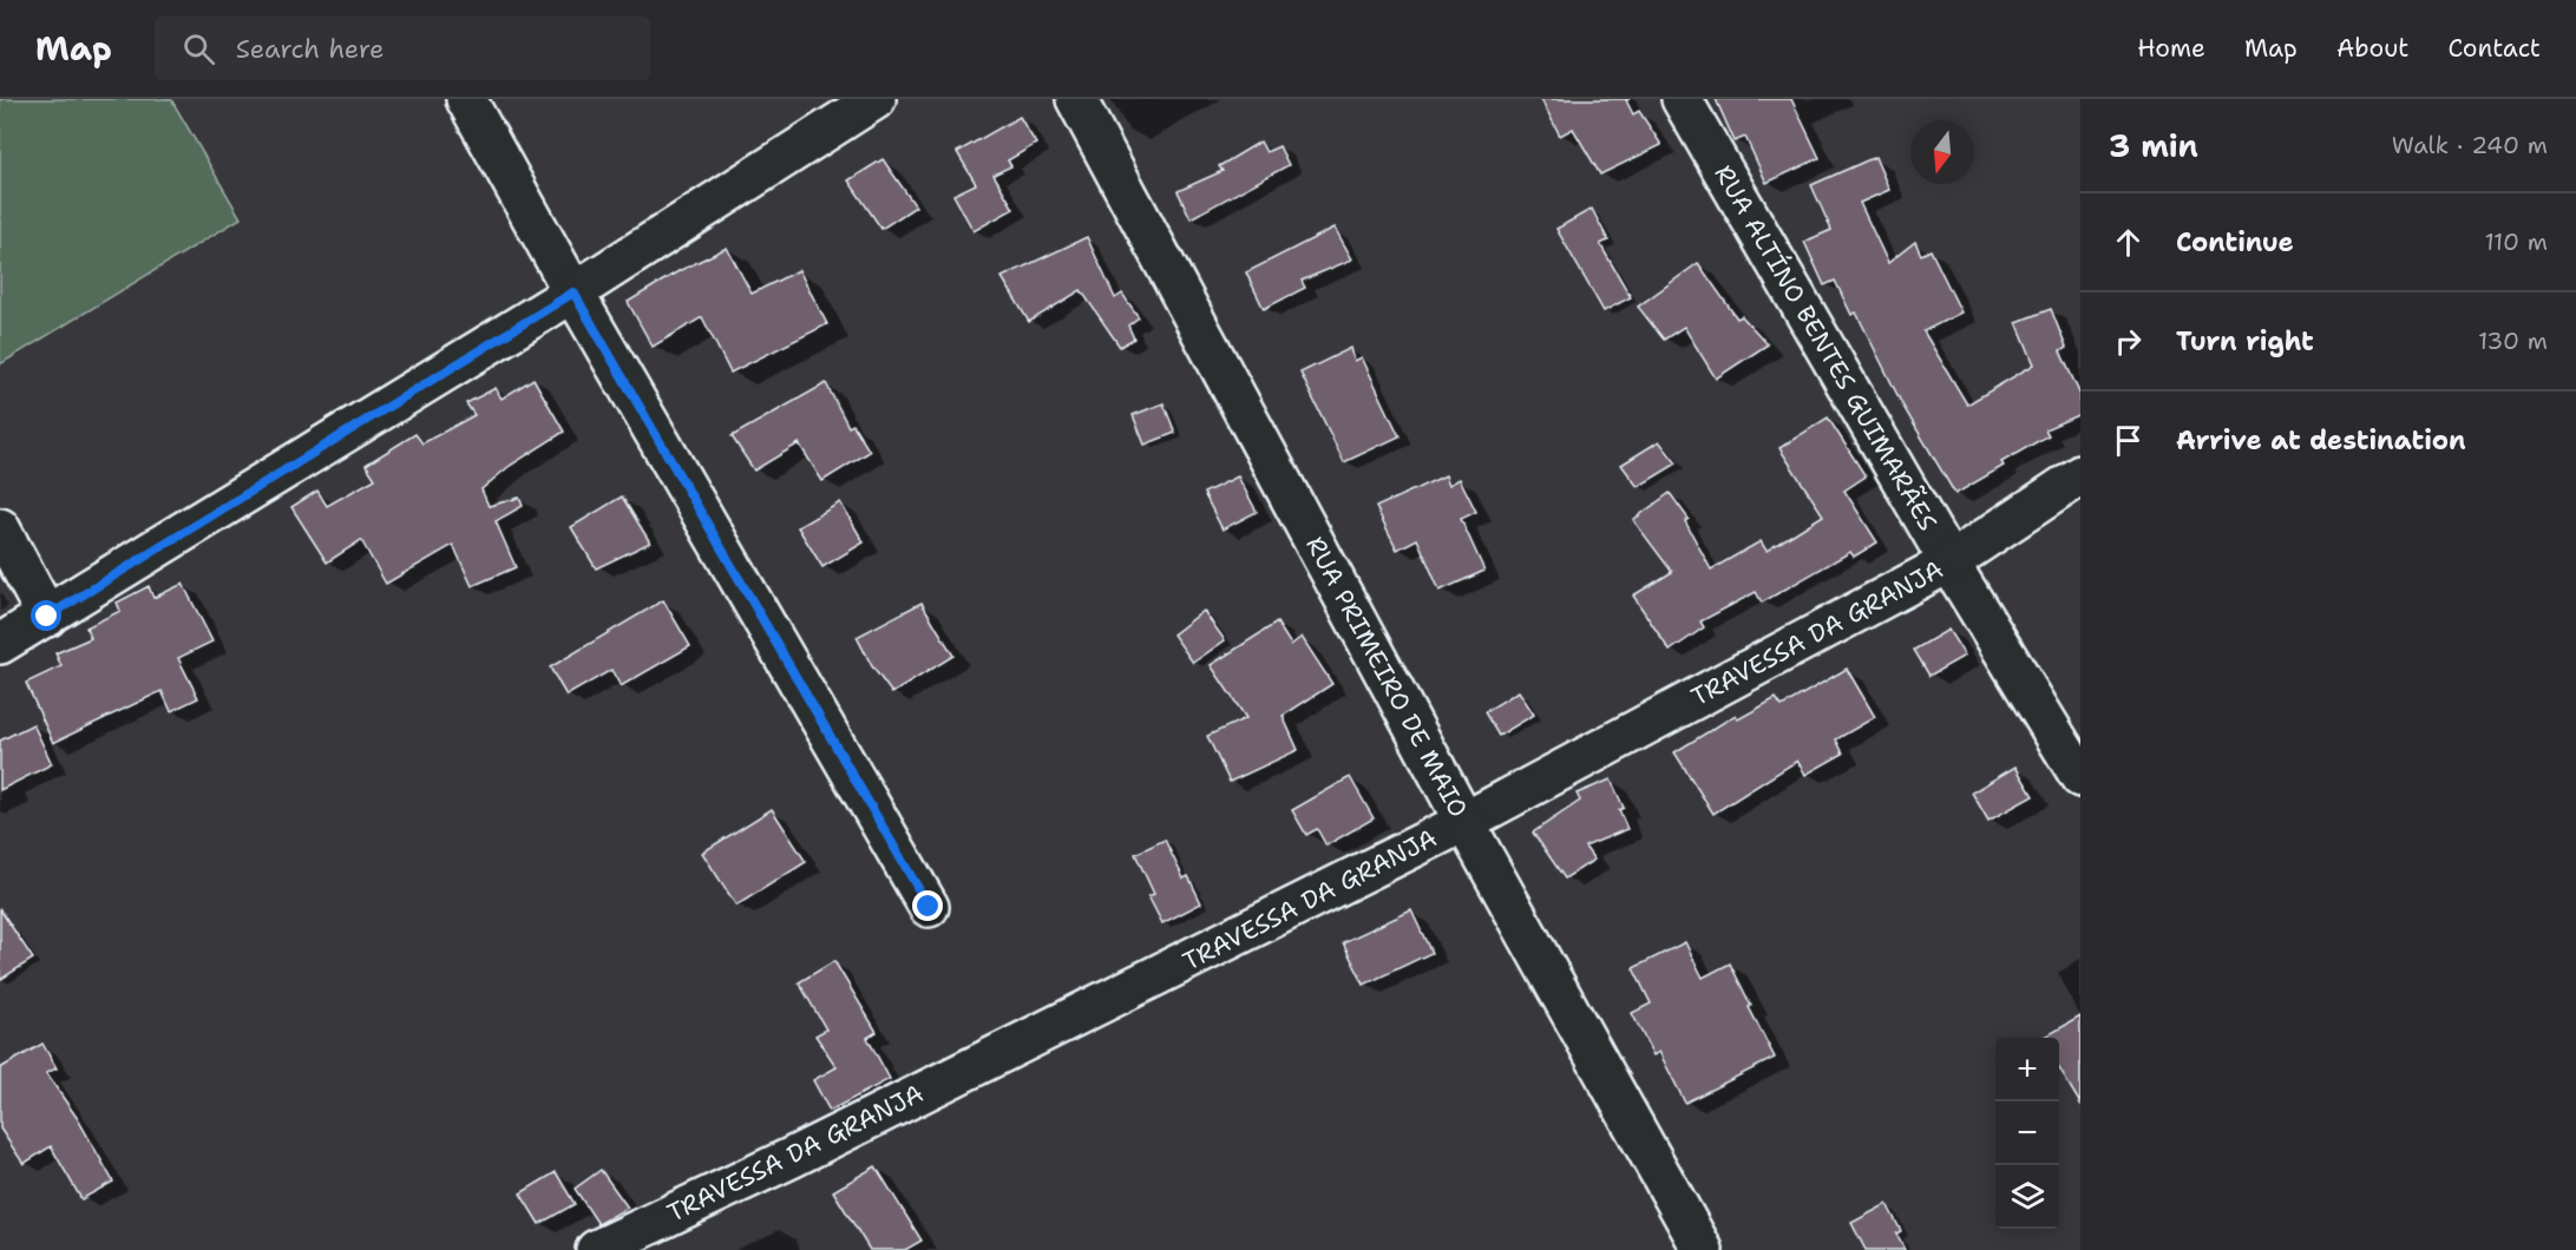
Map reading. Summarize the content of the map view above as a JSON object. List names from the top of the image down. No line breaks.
{"streets":{"street":["RUA ALTÍNO BENTES GUIMARÃES","TRAVESSA DA GRANJA","RUA PRIMEIRO DE MAIO"]},"crossings":[["RUA ALTÍNO BENTES GUIMARÃES","TRAVESSA DA GRANJA"],["TRAVESSA DA GRANJA","RUA PRIMEIRO DE MAIO"]],"north":"bottom","page":{"header":"Map","search":"Search here","nav":["Home","Map","About","Contact"],"heading":["3 min","Walk · 240 m"],"list":[["Continue","110 m"],["Turn right","130 m"],"Arrive at destination"],"map_buttons":["+","−"]}}
